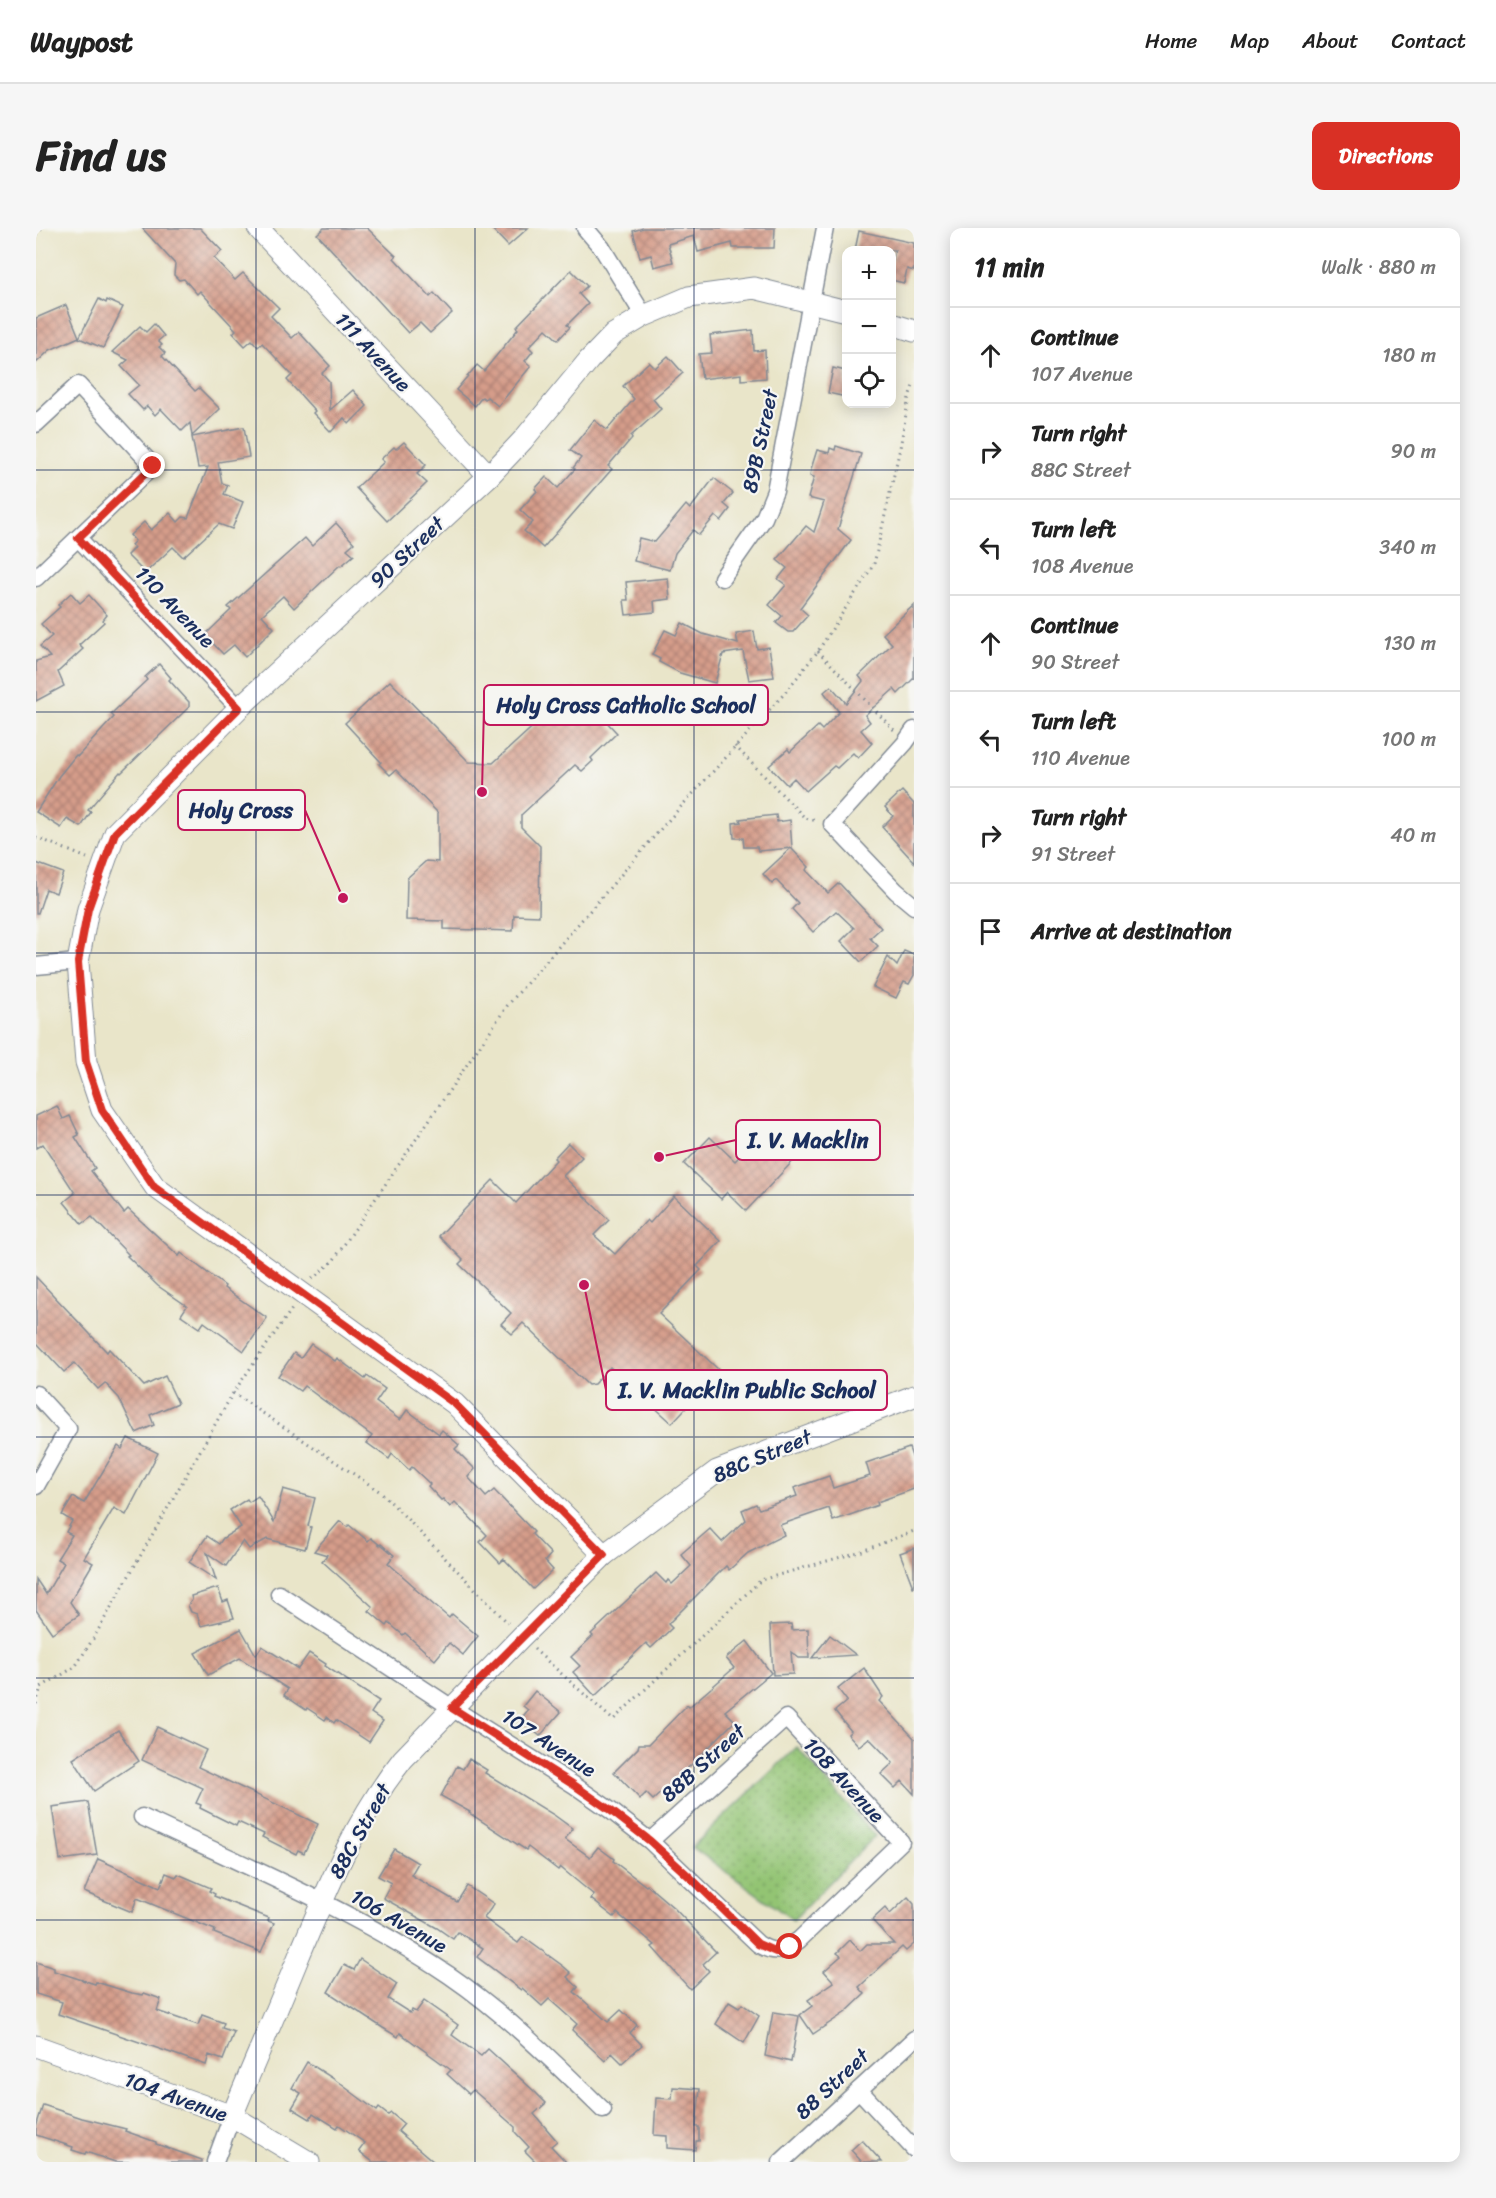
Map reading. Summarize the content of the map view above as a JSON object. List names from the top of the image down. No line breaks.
{"streets":{"street":["111 Avenue","89B Street","90 Street","110 Avenue","88C Street","107 Avenue","88B Street","108 Avenue","106 Avenue","88 Street","104 Avenue"]},"crossings":[["111 Avenue","90 Street"],["89B Street","90 Street"],["90 Street","110 Avenue"],["88C Street","107 Avenue"],["88C Street","106 Avenue"],["88C Street","104 Avenue"],["107 Avenue","88B Street"],["107 Avenue","108 Avenue"],["88B Street","108 Avenue"]],"places":["Holy Cross Catholic School","Holy Cross","I. V. Macklin","I. V. Macklin Public School"],"page":{"header":"Waypost","nav":["Home","Map","About","Contact"],"title":"Find us","buttons":"Directions","heading":["11 min","Walk · 880 m"],"map_buttons":["+","−"],"list":[["Continue","107 Avenue","180 m"],["Turn right","88C Street","90 m"],["Turn left","108 Avenue","340 m"],["Continue","90 Street","130 m"],["Turn left","110 Avenue","100 m"],["Turn right","91 Street","40 m"],"Arrive at destination"]}}
